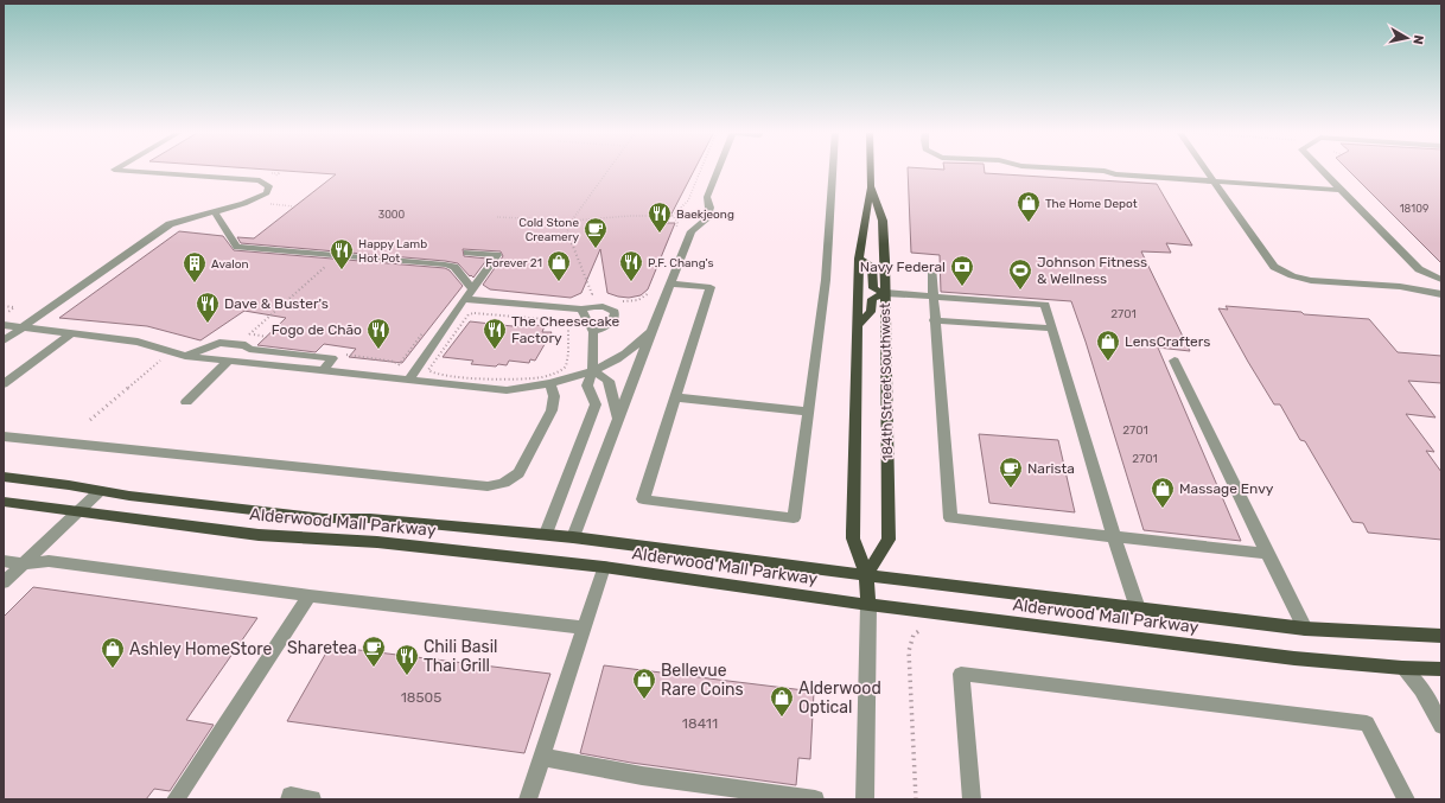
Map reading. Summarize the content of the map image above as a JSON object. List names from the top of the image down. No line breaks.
{"streets":{"main road":["184th Street Southwest","Alderwood Mall Parkway"]},"crossings":[["184th Street Southwest","Alderwood Mall Parkway"]],"places":{"shop":["The Home Depot","Forever 21","LensCrafters","Massage Envy","Ashley HomeStore","Bellevue Rare Coins","Alderwood Optical"],"restaurant":["Baekjeong","Happy Lamb Hot Pot","P.F. Chang's","Dave & Buster's","Fogo de Chão","The Cheesecake Factory","Chili Basil Thai Grill"],"cafe":["Cold Stone Creamery","Narista","Sharetea"],"building":["Avalon"],"bank":["Navy Federal"],"sports":["Johnson Fitness & Wellness"]},"house_numbers":["18109","3000","2701","2701","2701","18505","18411"],"north":"right"}
